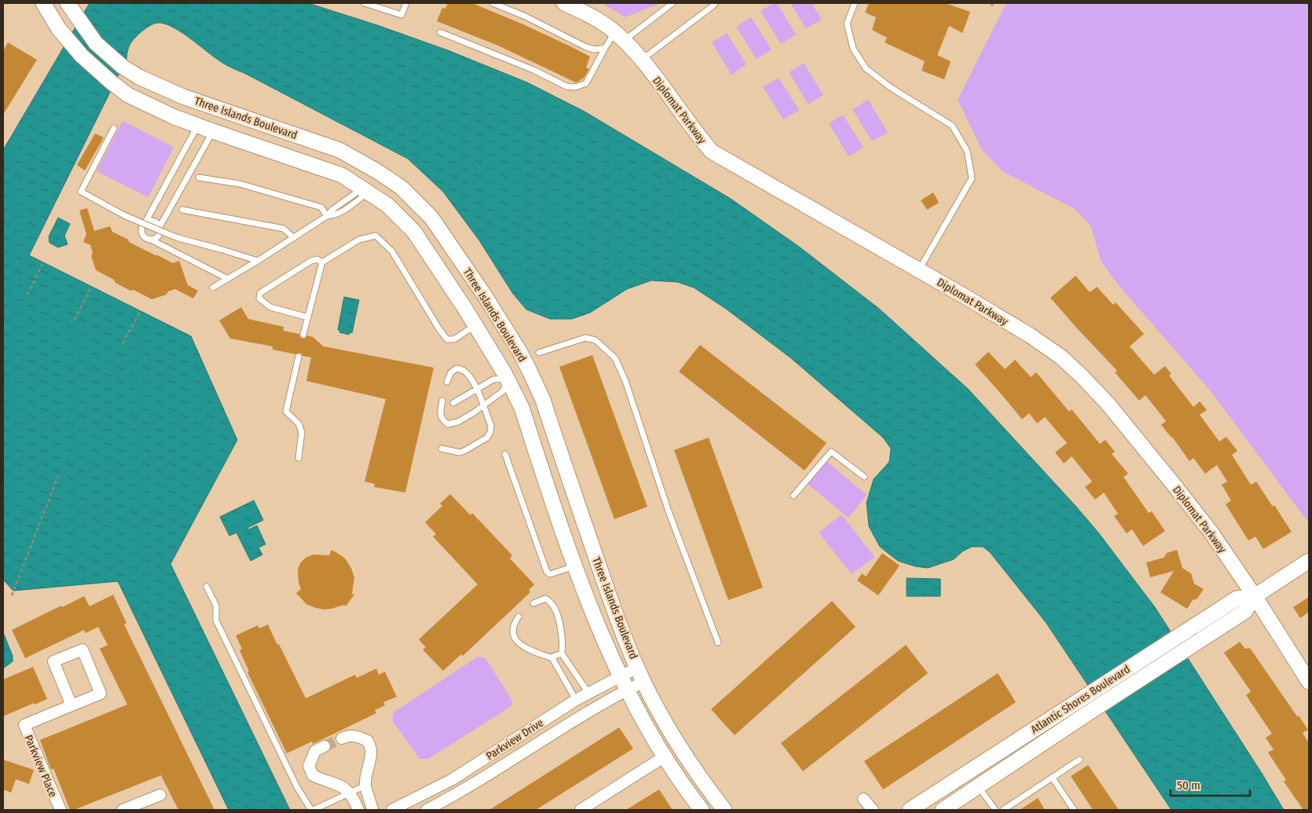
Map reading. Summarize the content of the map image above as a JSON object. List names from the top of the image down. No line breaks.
{"streets":{"street":["Diplomat Parkway","Three Islands Boulevard","Atlantic Shores Boulevard","Parkview Drive","Parkview Place"]},"crossings":[["Diplomat Parkway","Atlantic Shores Boulevard"],["Three Islands Boulevard","Parkview Drive"]],"scale_bar":"50 m"}
